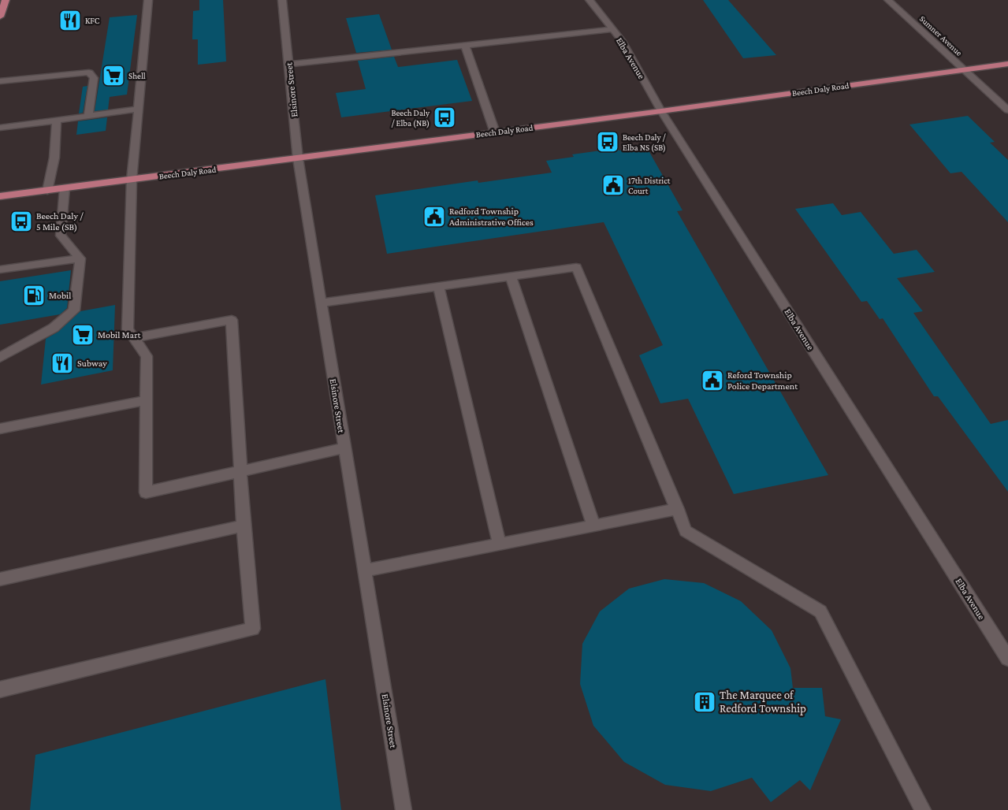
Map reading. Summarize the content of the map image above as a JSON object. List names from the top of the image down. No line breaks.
{"streets":{"main road":["Beech Daly Road"],"street":["Sumner Avenue","Elba Avenue","Elsinore Street"]},"crossings":[["Sumner Avenue","Beech Daly Road"],["Elba Avenue","Beech Daly Road"],["Beech Daly Road","Elsinore Street"]],"places":{"restaurant":["KFC","Subway"],"supermarket":["Shell","Mobil Mart"],"bus stop":["Beech Daly / Elba (NB)","Beech Daly / Elba NS (SB)","Beech Daly / 5 Mile (SB)"],"public building":["17th District Court","Redford Township Administrative Offices","Reford Township Police Department"],"fuel station":["Mobil"],"building":["The Marquee of Redford Township"]}}
